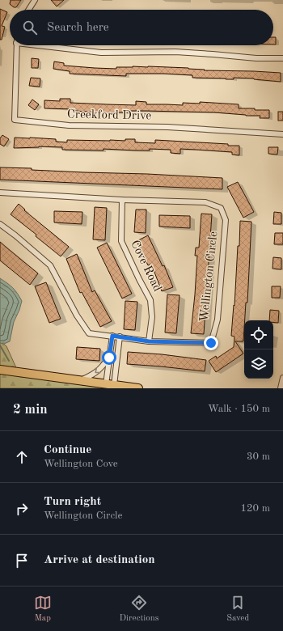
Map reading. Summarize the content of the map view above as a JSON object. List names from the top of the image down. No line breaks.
{"streets":{"street":["Creekford Drive","Cove Road","Wellington Circle"]},"crossings":[["Cove Road","Wellington Circle"]],"page":{"search":"Search here","heading":["2 min","Walk · 150 m"],"list":[["Continue","Wellington Cove","30 m"],["Turn right","Wellington Circle","120 m"],"Arrive at destination"],"nav":["Map","Directions","Saved"]}}
